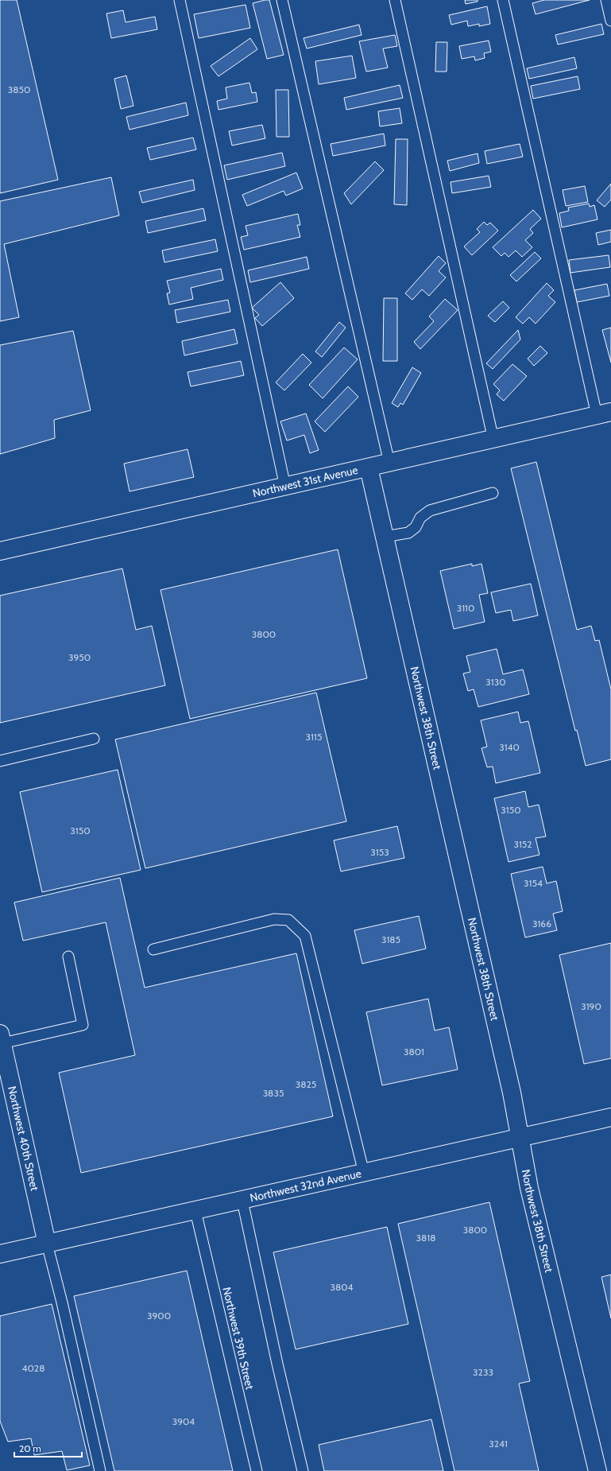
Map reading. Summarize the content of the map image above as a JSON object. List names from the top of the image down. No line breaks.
{"streets":{"street":["Northwest 31st Avenue","Northwest 38th Street","Northwest 40th Street","Northwest 32nd Avenue"],"lane":["Northwest 39th Street"]},"crossings":[["Northwest 31st Avenue","Northwest 38th Street"],["Northwest 38th Street","Northwest 32nd Avenue"],["Northwest 40th Street","Northwest 32nd Avenue"],["Northwest 32nd Avenue","Northwest 39th Street"]],"house_numbers":["3850","3110","3800","3950","3130","3115","3140","3150","3150","3152","3153","3154","3166","3185","3190","3801","3825","3835","3800","3818","3804","3900","4028","3233","3904","3241"],"scale_bar":"20 m"}
